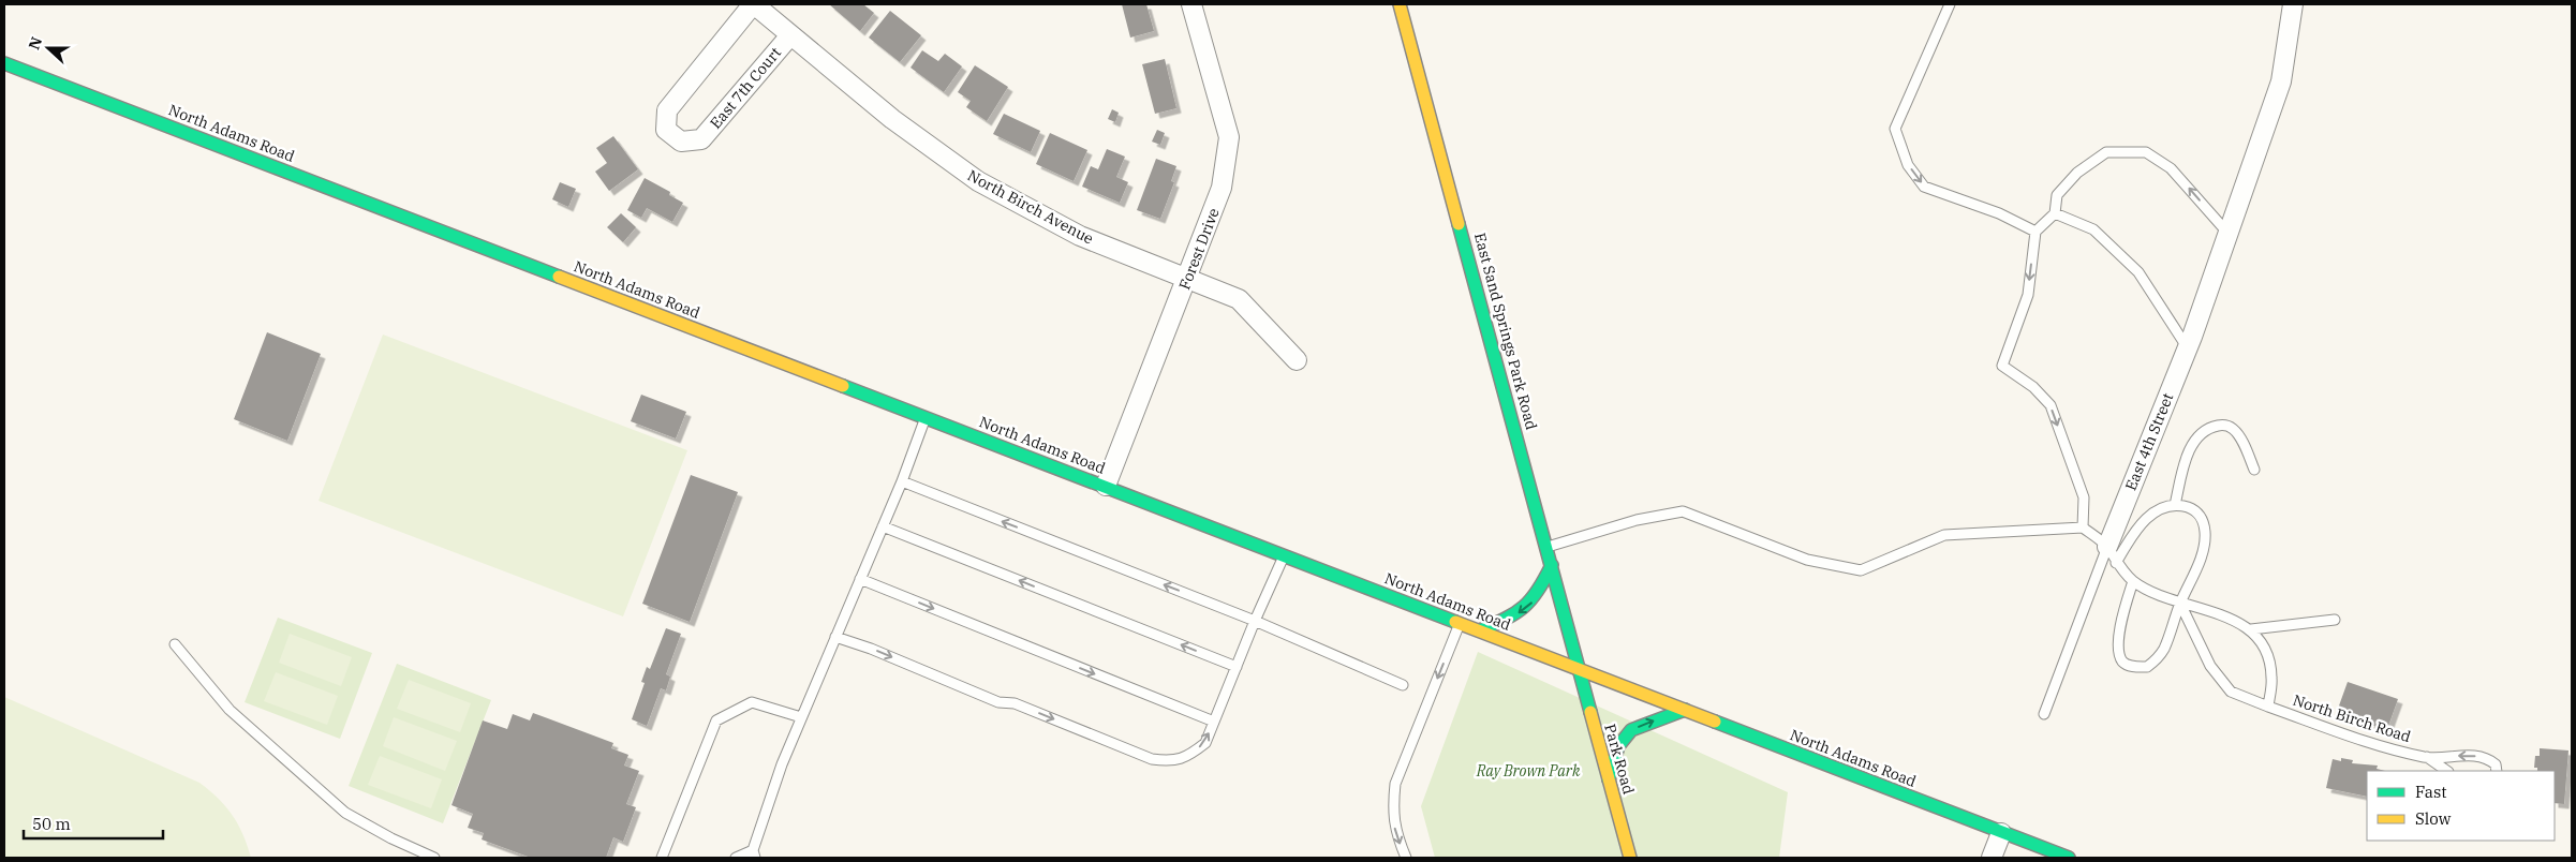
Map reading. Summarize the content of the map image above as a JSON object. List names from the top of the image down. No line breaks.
{"streets":{"main road":["North Adams Road","East Sand Springs Park Road","Park Road"],"street":["East 7th Court","North Birch Avenue","Forest Drive","East 4th Street"],"lane":["North Birch Road"]},"crossings":[["East 7th Court","North Birch Avenue"],["North Adams Road","Forest Drive"],["North Adams Road","East Sand Springs Park Road"],["North Adams Road","Park Road"],["North Birch Avenue","Forest Drive"],["East Sand Springs Park Road","Park Road"]],"parks":["Ray Brown Park"],"legend":["Fast","Slow"],"scale_bar":"50 m","north":"left"}
